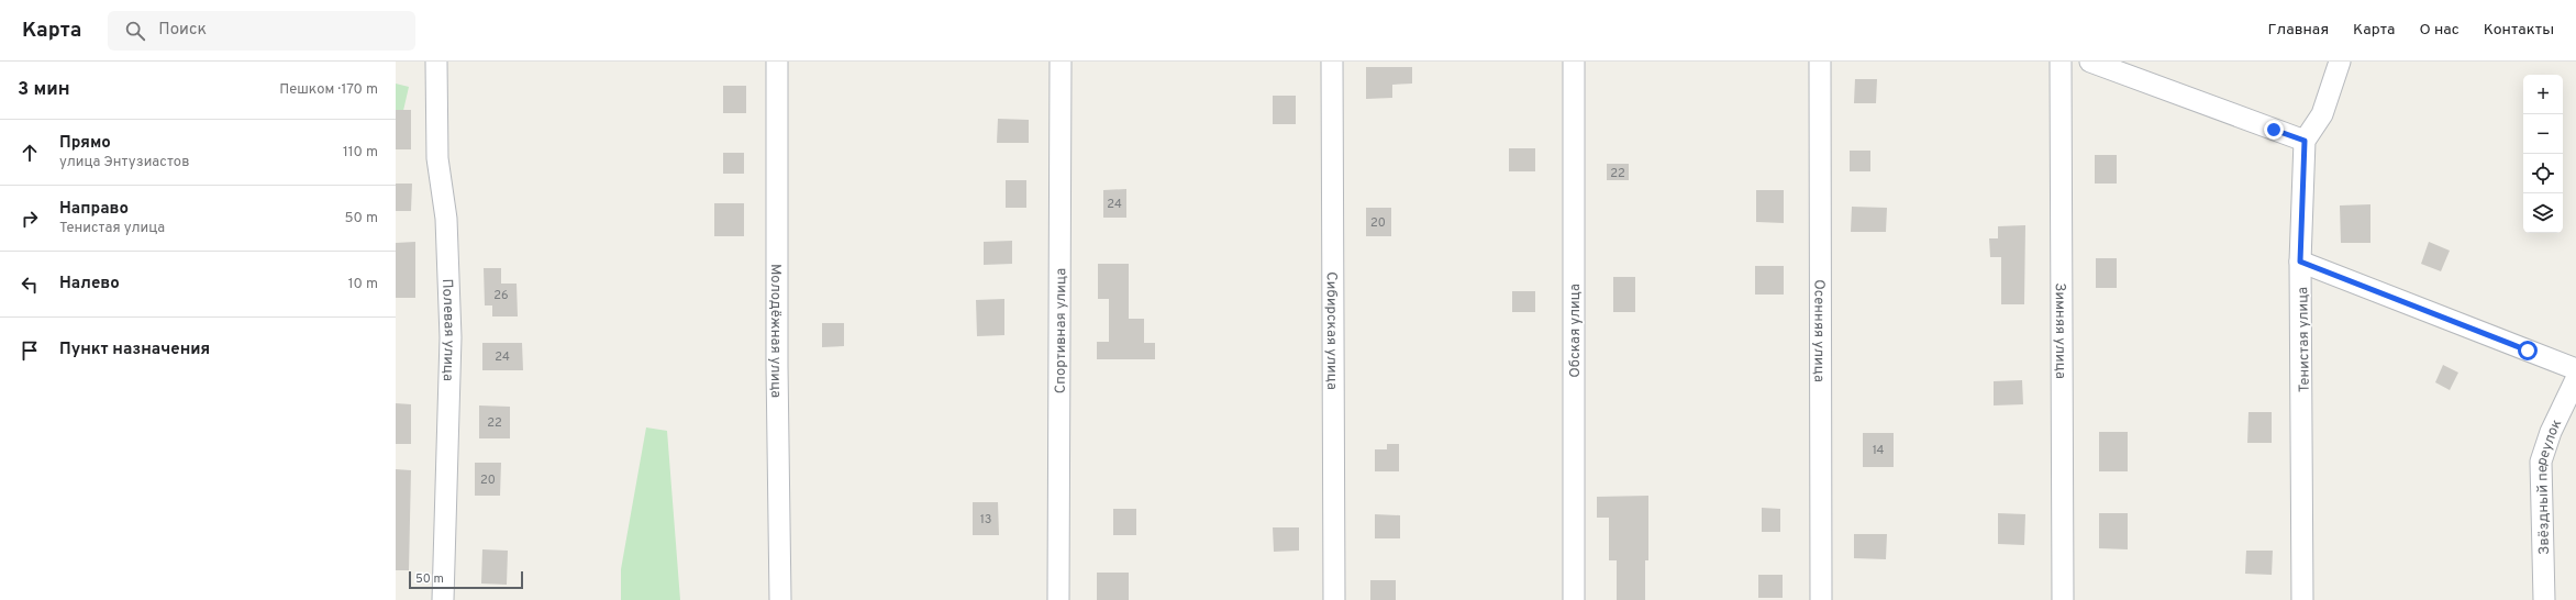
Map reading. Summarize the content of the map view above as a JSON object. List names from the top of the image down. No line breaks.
{"streets":{"street":["Полевая улица","Молодёжная улица","Спортивная улица","Сибирская улица","Обская улица","Осенняя улица","Зимняя улица","Тенистая улица","Звёздный переулок"]},"house_numbers":["22","24","20","26","24","22","14","20","13"],"scale_bar":"50 m","page":{"header":"Карта","search":"Поиск","nav":["Главная","Карта","О нас","Контакты"],"heading":["3 мин","Пешком · 170 m"],"map_buttons":["+","−"],"list":[["Прямо","улица Энтузиастов","110 m"],["Направо","Тенистая улица","50 m"],["Налево","10 m"],"Пункт назначения"],"scale":"50 m"}}
